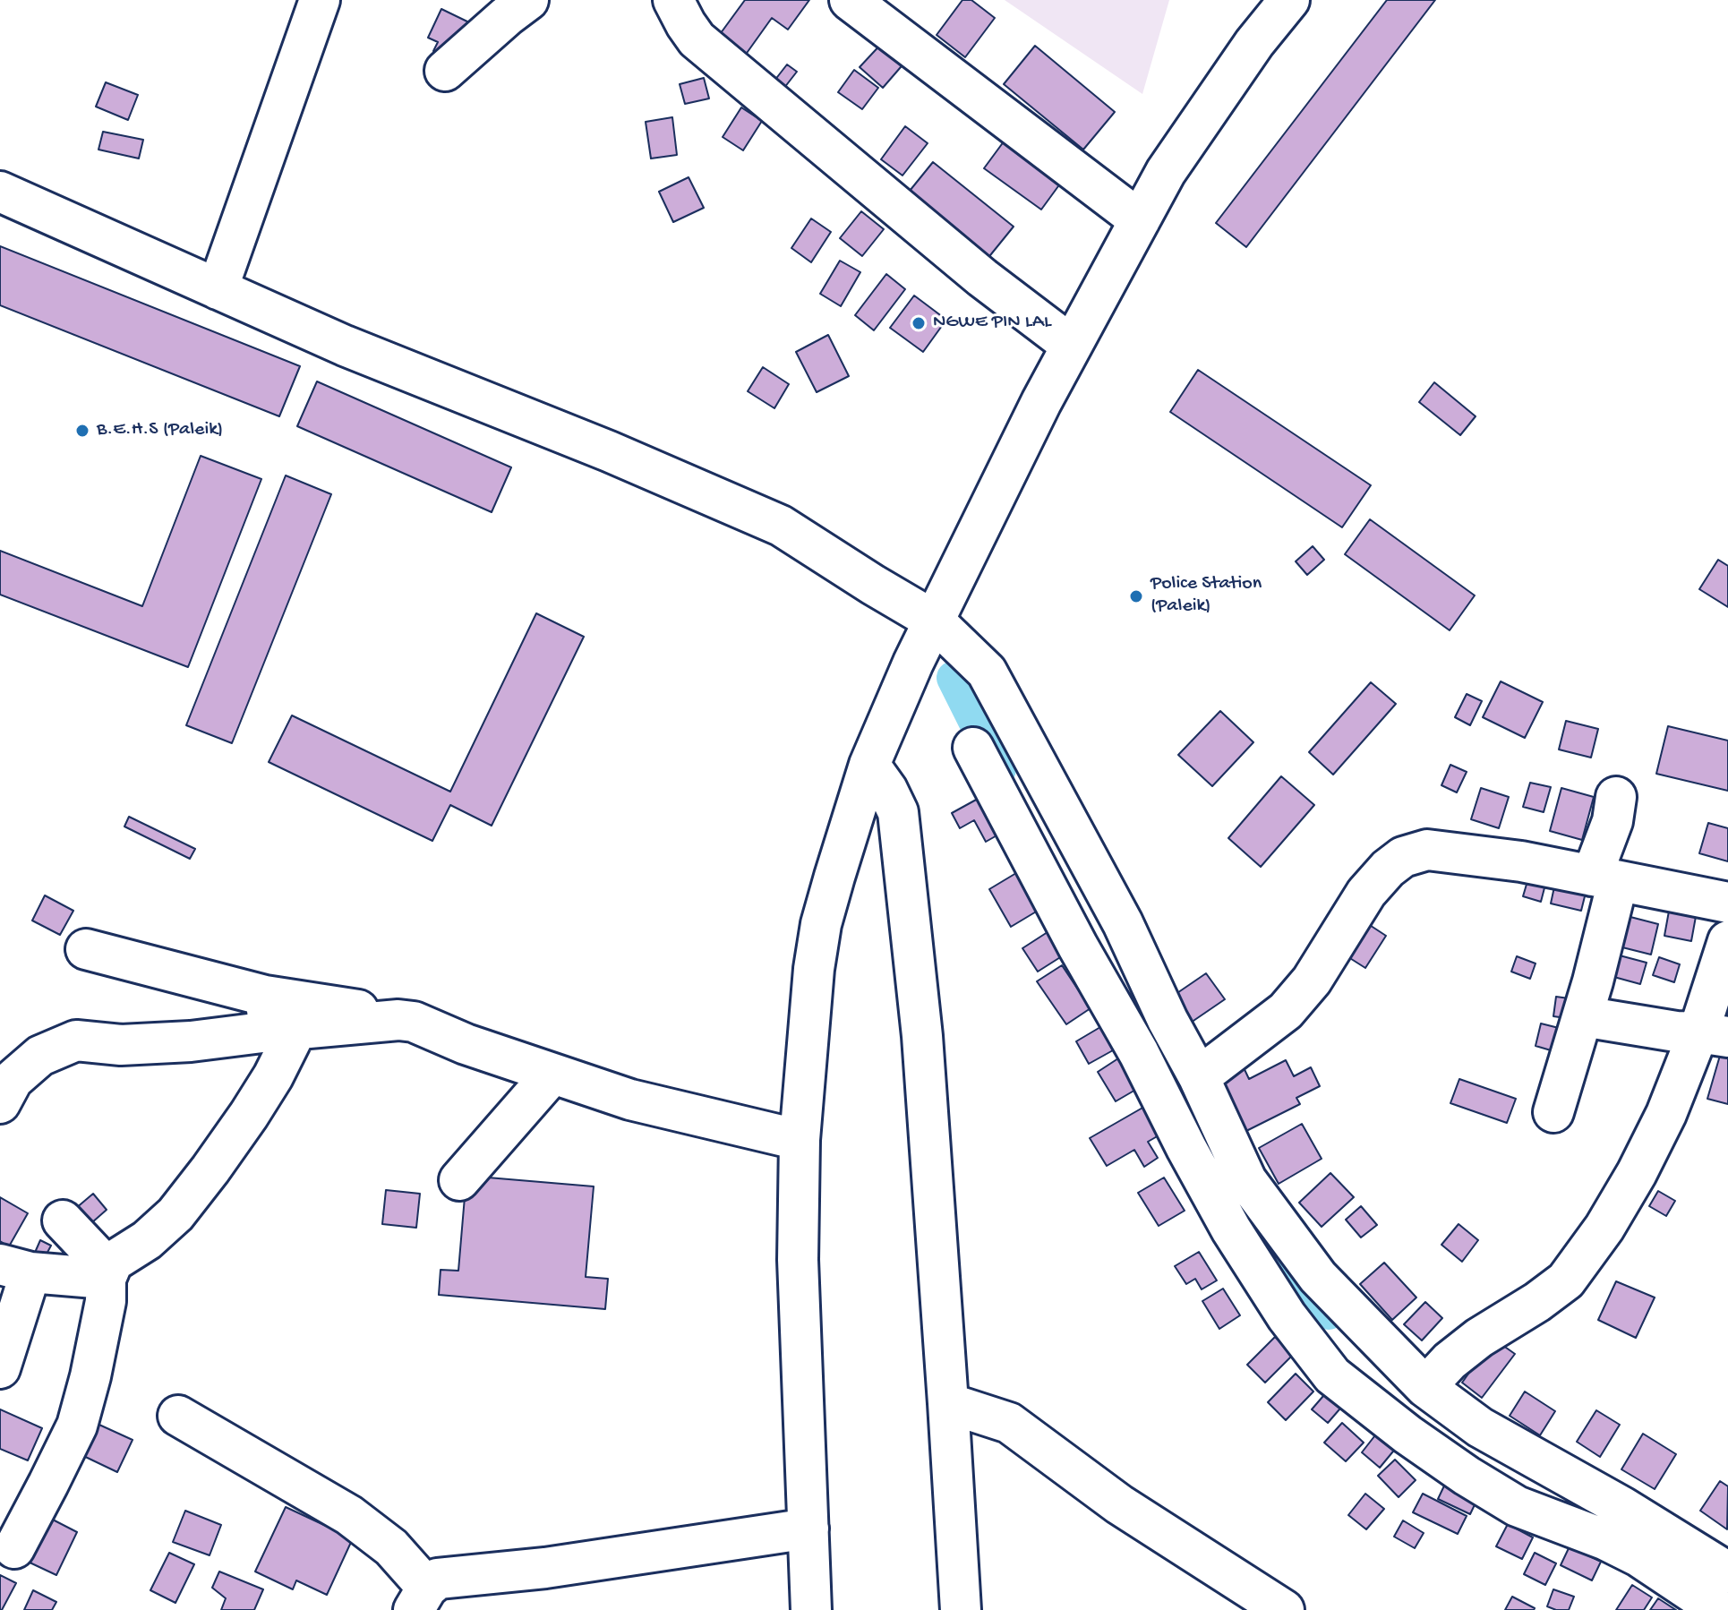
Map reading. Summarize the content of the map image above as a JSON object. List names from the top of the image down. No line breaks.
{"places":["NGWE PIN LAL","B.E.H.S (Paleik)","Police Station (Paleik)"]}
